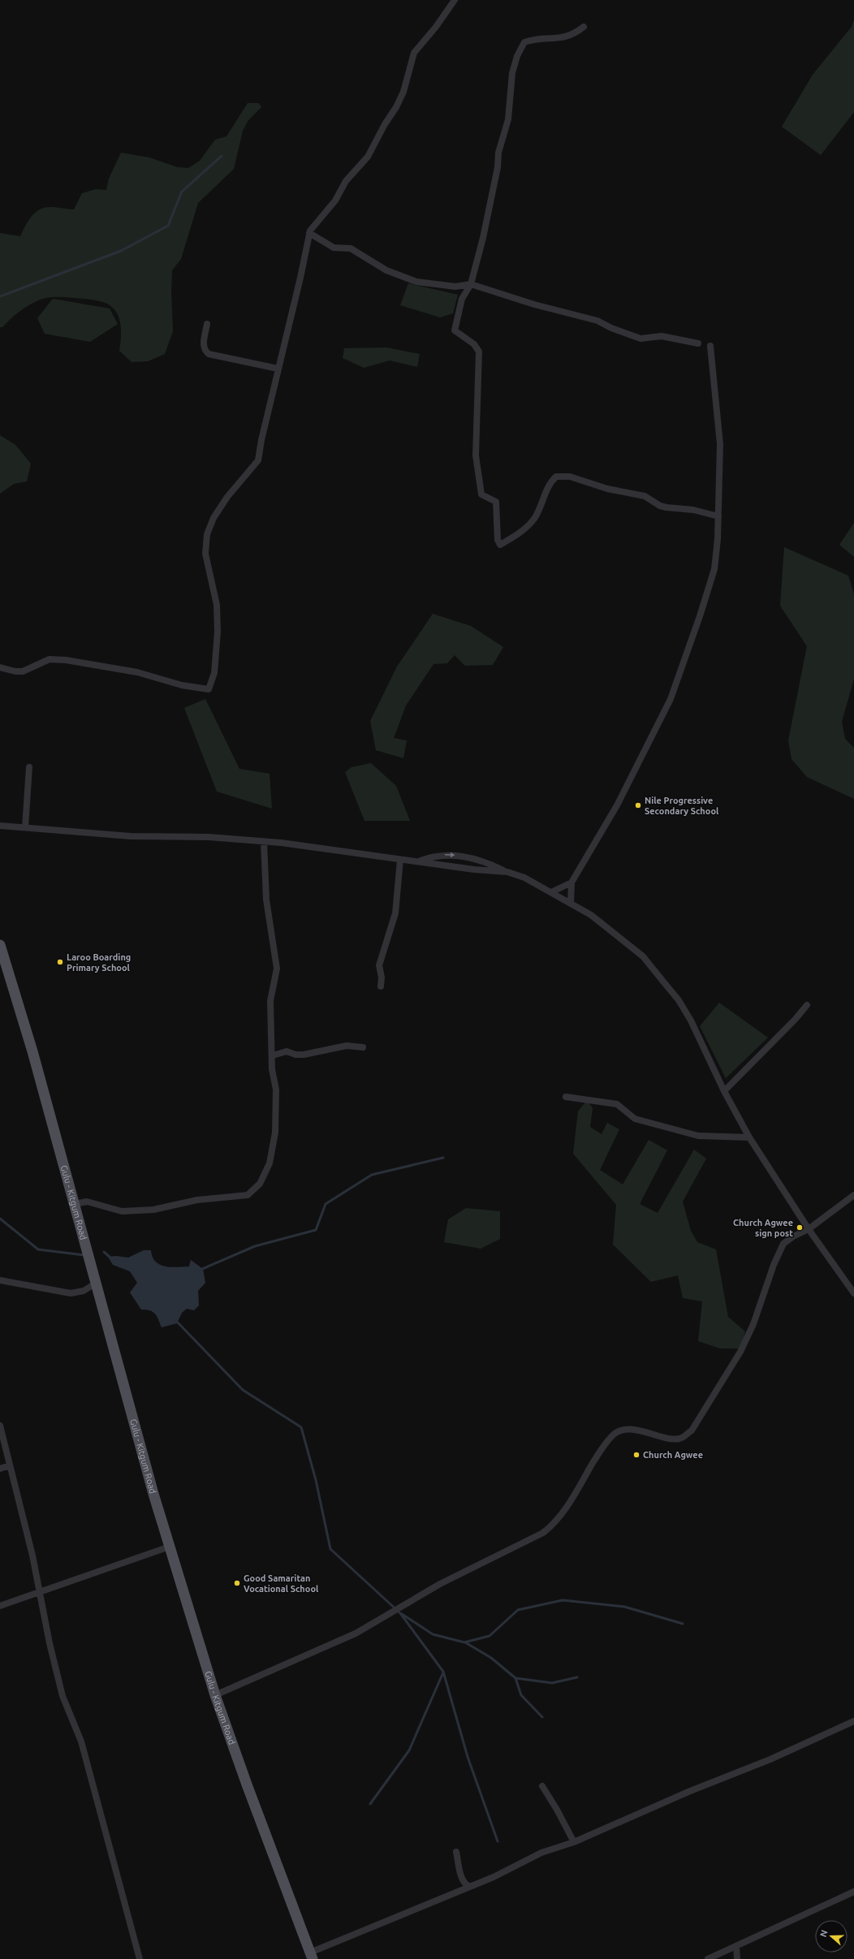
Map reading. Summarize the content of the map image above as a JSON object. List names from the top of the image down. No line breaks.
{"streets":{"main road":["Gulu - Kitgum Road"]},"places":["Nile Progressive Secondary School","Laroo Boarding Primary School","Church Agwee sign post","Church Agwee","Good Samaritan Vocational School"],"north":"left"}
